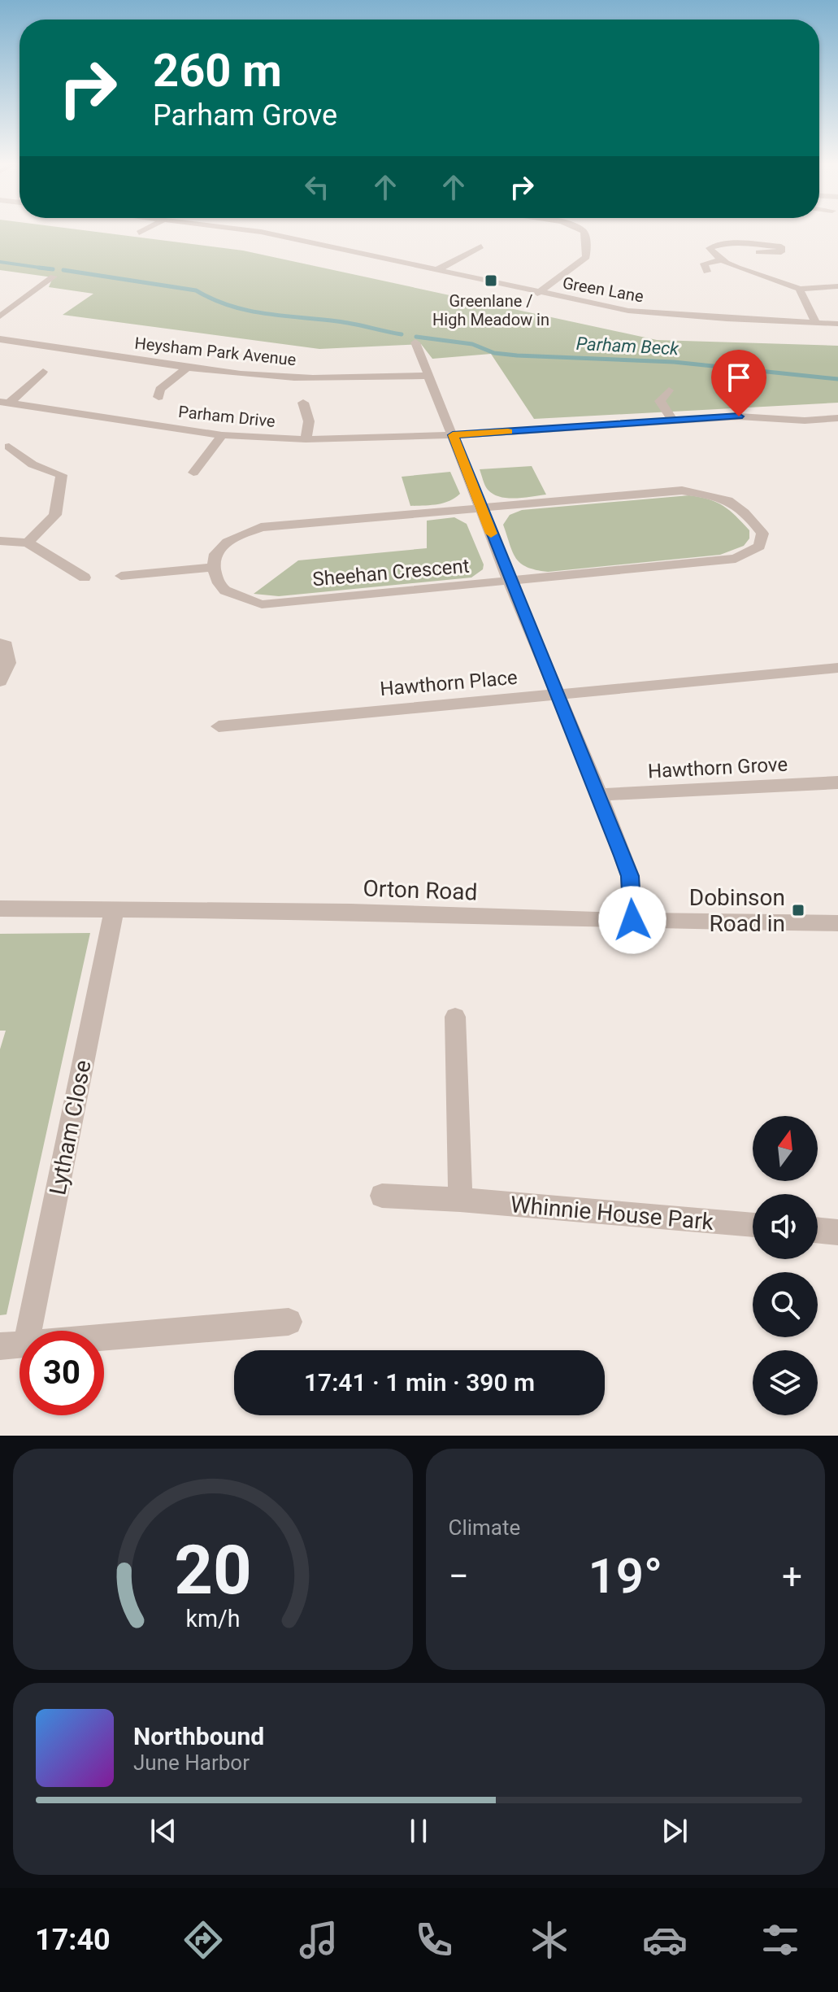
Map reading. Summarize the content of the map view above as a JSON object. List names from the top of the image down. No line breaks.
{"streets":{"street":["Green Lane","Heysham Park Avenue","Parham Drive","Sheehan Crescent","Hawthorn Place","Hawthorn Grove","Orton Road","Lytham Close","Whinnie House Park"]},"crossings":[["Orton Road","Lytham Close"]],"water":["Parham Beck"],"places":{"transit":["Greenlane / High Meadow in","Dobinson Road in"]},"north":"top","page":{"turn":["260 m","Parham Grove"],"limit":"30","trip":"17:41 · 1 min · 390 m","tile":"Climate","heat":["−","19°","+"],"song":["Northbound","June Harbor"],"tabs":"17:40","gauge":["20","km/h"]}}
